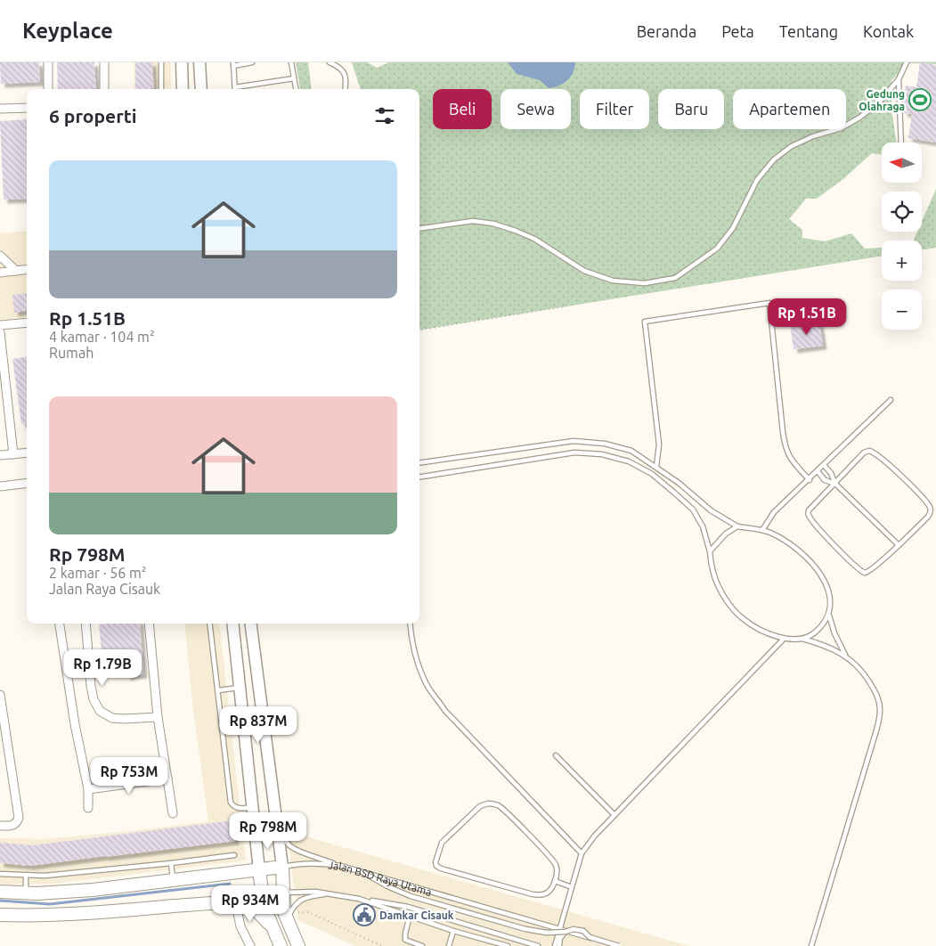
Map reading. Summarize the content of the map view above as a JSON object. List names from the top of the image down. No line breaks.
{"streets":{"main road":["Jalan BSD Raya Utama"]},"places":{"sports":["Gedung Olahraga"],"public building":["Damkar Cisauk"]},"north":"left","page":{"header":"Keyplace","nav":["Beranda","Peta","Tentang","Kontak"],"chip":["Beli","Sewa","Filter","Baru","Apartemen"],"heading":"6 properti","map_buttons":["+","−"],"list":[{"name":"Rp 1.51B","note":"4 kamar · 104 m² · Rumah"},{"name":"Rp 798M","note":"2 kamar · 56 m² · Jalan Raya Cisauk"}],"price":["Rp 1.51B","Rp 1.79B","Rp 837M","Rp 753M","Rp 798M","Rp 934M"]}}
